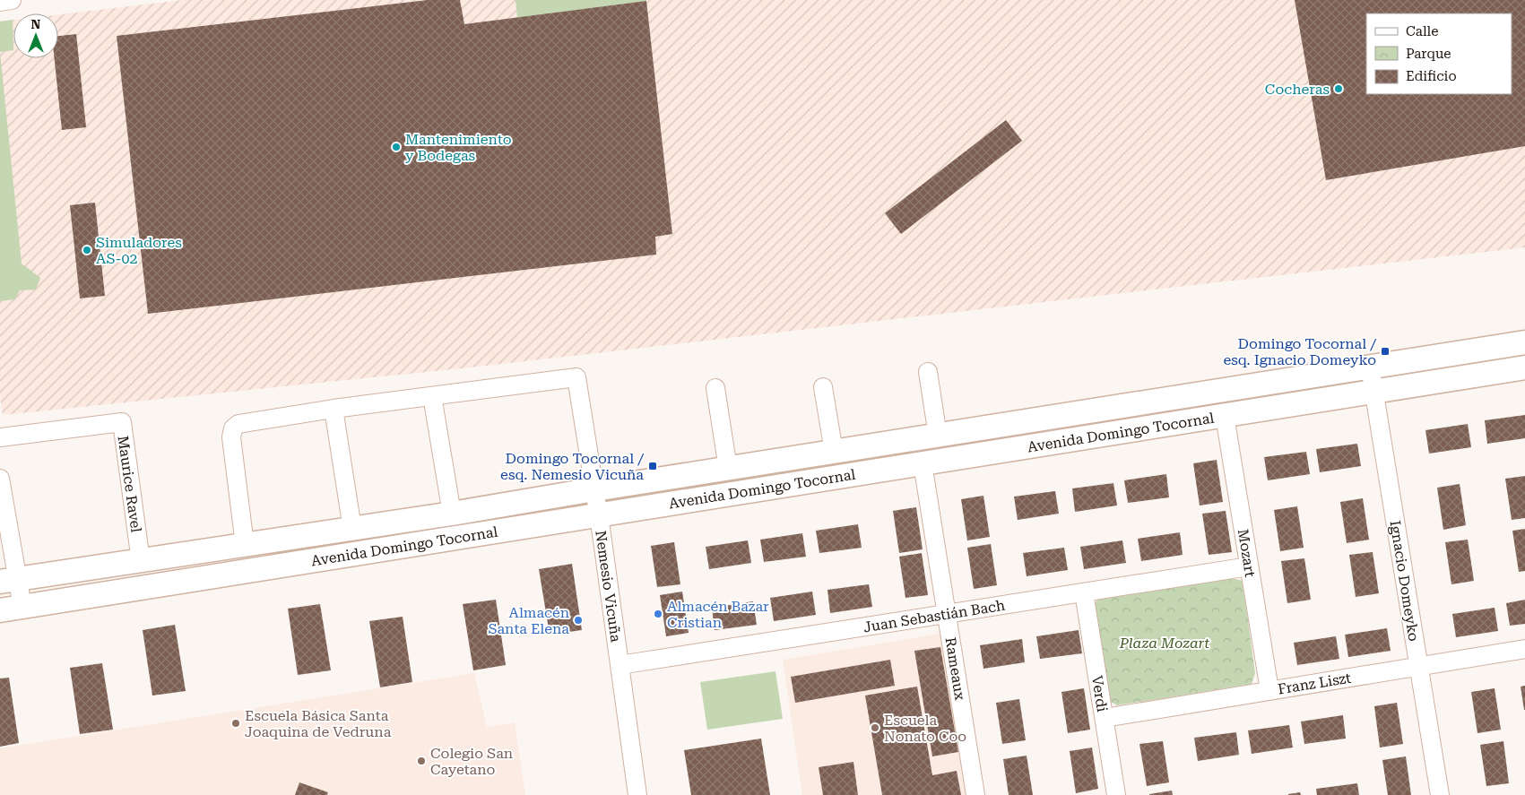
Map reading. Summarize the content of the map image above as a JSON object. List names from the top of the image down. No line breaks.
{"streets":{"main road":["Avenida Domingo Tocornal"],"street":["Maurice Ravel","Mozart","Ignacio Domeyko","Nemesio Vicuña","Juan Sebastián Bach","Rameaux","Franz Liszt","Verdi"]},"crossings":[["Avenida Domingo Tocornal","Maurice Ravel"],["Avenida Domingo Tocornal","Mozart"],["Avenida Domingo Tocornal","Ignacio Domeyko"],["Avenida Domingo Tocornal","Nemesio Vicuña"],["Avenida Domingo Tocornal","Rameaux"],["Mozart","Juan Sebastián Bach"],["Mozart","Franz Liszt"],["Ignacio Domeyko","Franz Liszt"],["Nemesio Vicuña","Juan Sebastián Bach"],["Juan Sebastián Bach","Rameaux"],["Juan Sebastián Bach","Verdi"],["Franz Liszt","Verdi"]],"parks":["Plaza Mozart"],"places":{"other":["Cocheras","Mantenimiento y Bodegas","Simuladores AS-02","Almacén Bazar Cristian","Almacén Santa Elena","Escuela Básica Santa Joaquina de Vedruna","Escuela Nonato Coo","Colegio San Cayetano"],"transit":["Domingo Tocornal / esq. Ignacio Domeyko","Domingo Tocornal / esq. Nemesio Vicuña"]},"legend":["Calle","Parque","Edificio"],"north":"top"}
